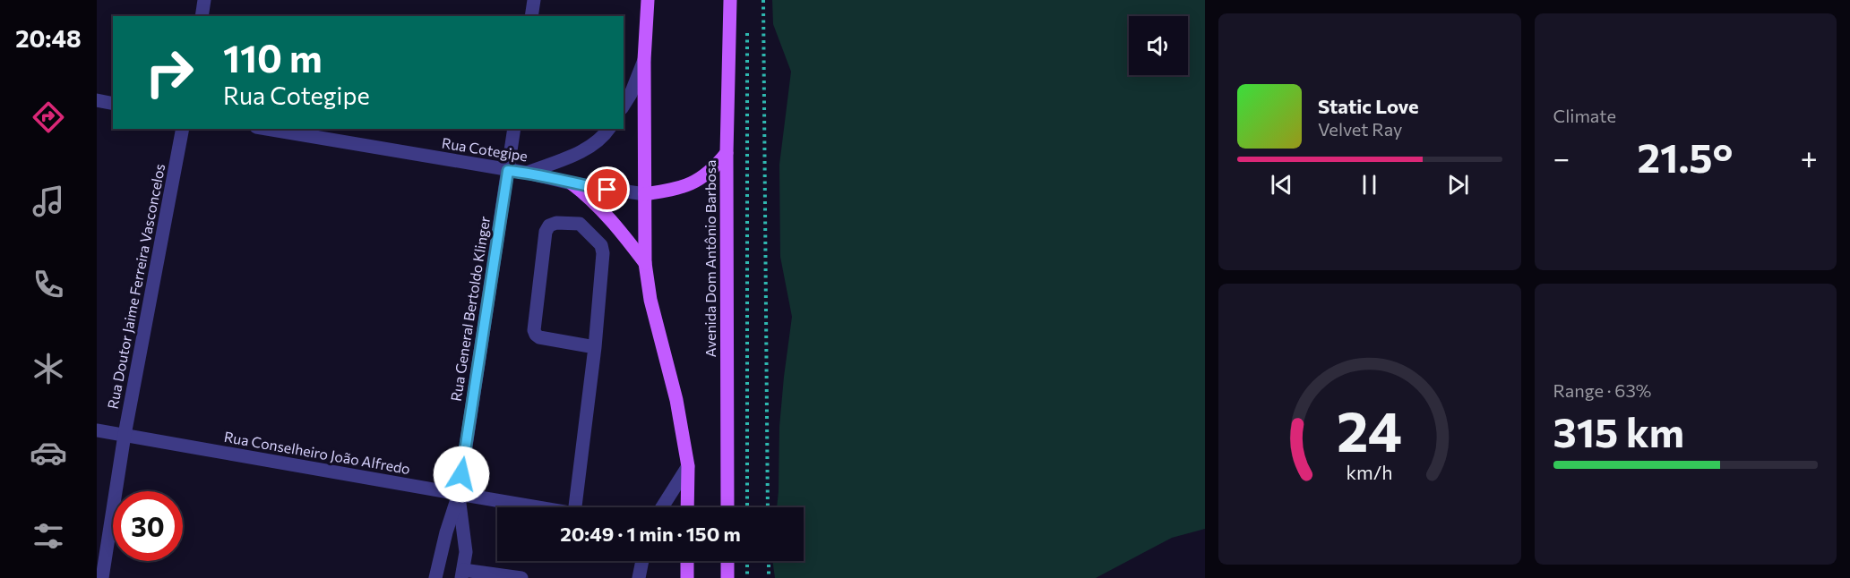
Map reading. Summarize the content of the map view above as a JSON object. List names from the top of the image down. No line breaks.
{"streets":{"main road":["Avenida Dom Antônio Barbosa"],"street":["Rua Cotegipe","Rua Doutor Jaime Ferreira Vasconcelos","Rua General Bertoldo Klinger","Rua Conselheiro João Alfredo"]},"crossings":[["Rua Cotegipe","Rua General Bertoldo Klinger"],["Rua Doutor Jaime Ferreira Vasconcelos","Rua Conselheiro João Alfredo"],["Rua General Bertoldo Klinger","Rua Conselheiro João Alfredo"]],"page":{"tabs":"20:48","tile":["Climate",["Range · 63%","315 km"]],"turn":["110 m","Rua Cotegipe"],"song":["Static Love","Velvet Ray"],"heat":["−","21.5°","+"],"limit":"30","trip":"20:49 · 1 min · 150 m","gauge":["24","km/h"]}}
